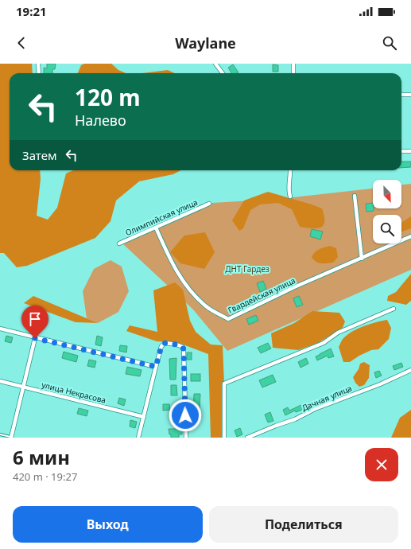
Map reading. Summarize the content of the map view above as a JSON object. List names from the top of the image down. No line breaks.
{"streets":{"street":["Олимпийская улица","Гвардейская улица","улица Некрасова","Дачная улица"]},"crossings":[["Олимпийская улица","Гвардейская улица"]],"parks":["ДНТ Гардез"],"north":"bottom right","page":{"status":"19:21","header":"Waylane","turn":["120 m","Налево"],"then":"Затем","heading":["6 мин","420 m · 19:27"],"buttons":["Выход","Поделиться"]}}
